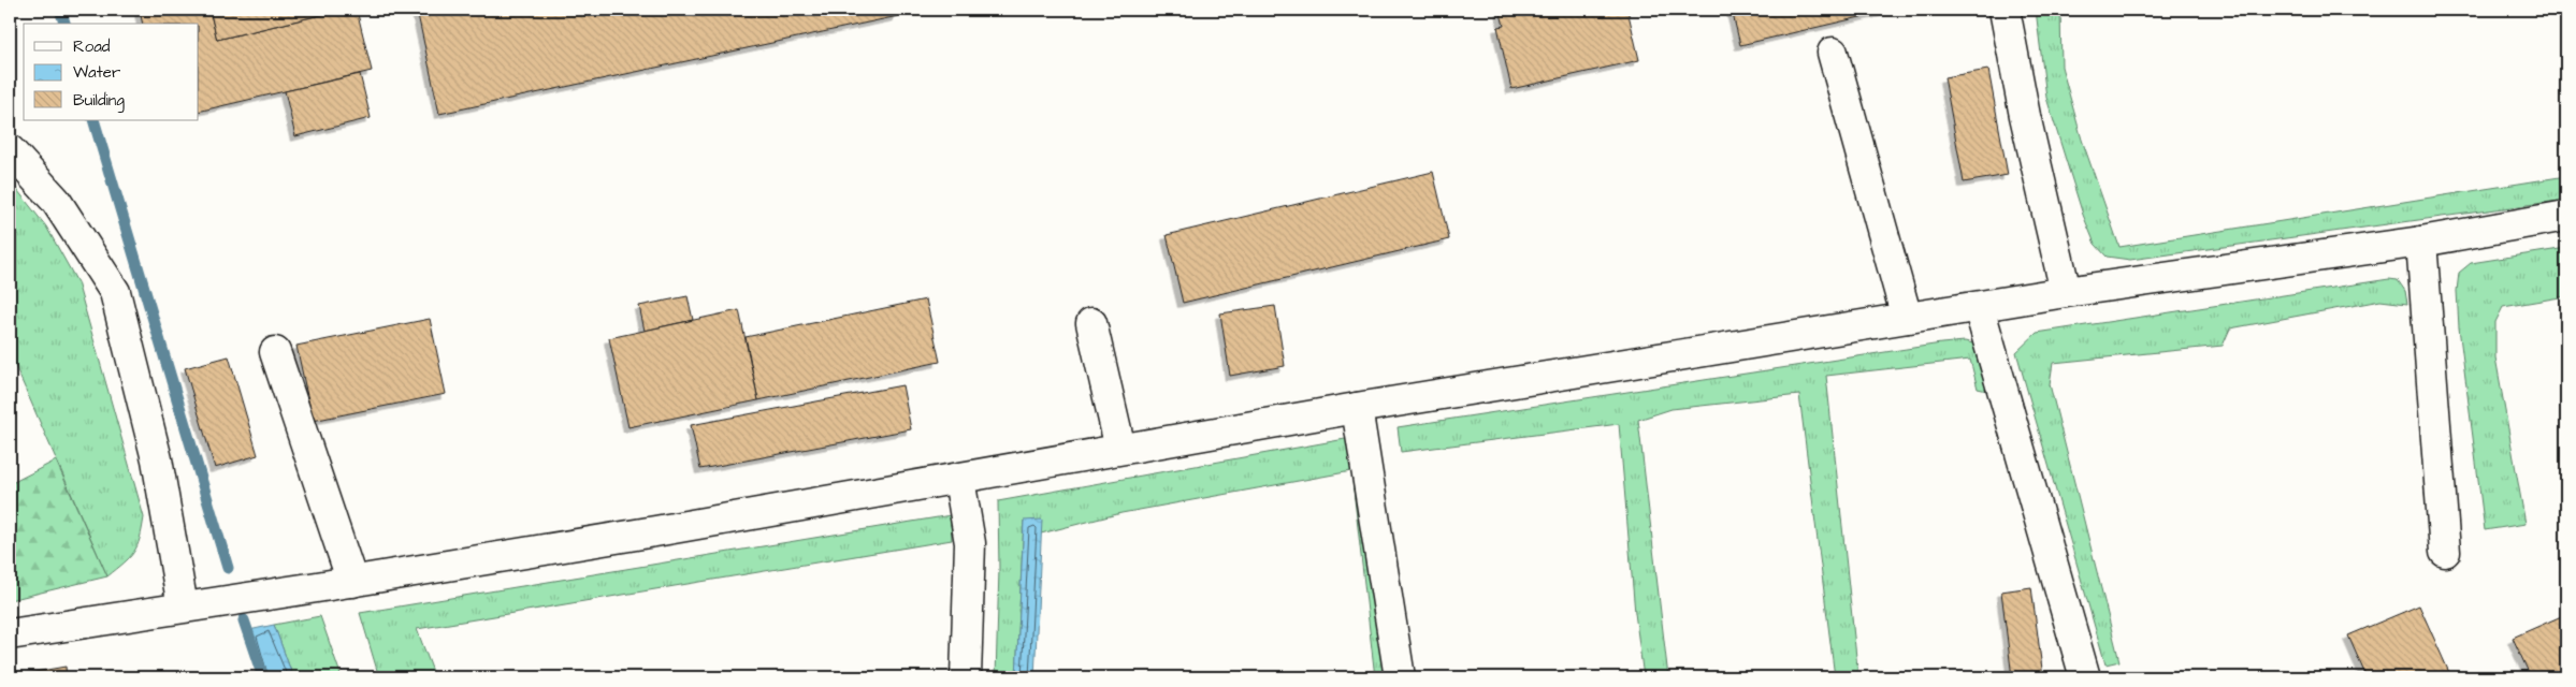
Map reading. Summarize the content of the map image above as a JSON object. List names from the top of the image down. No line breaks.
{"legend":["Road","Water","Building"]}
